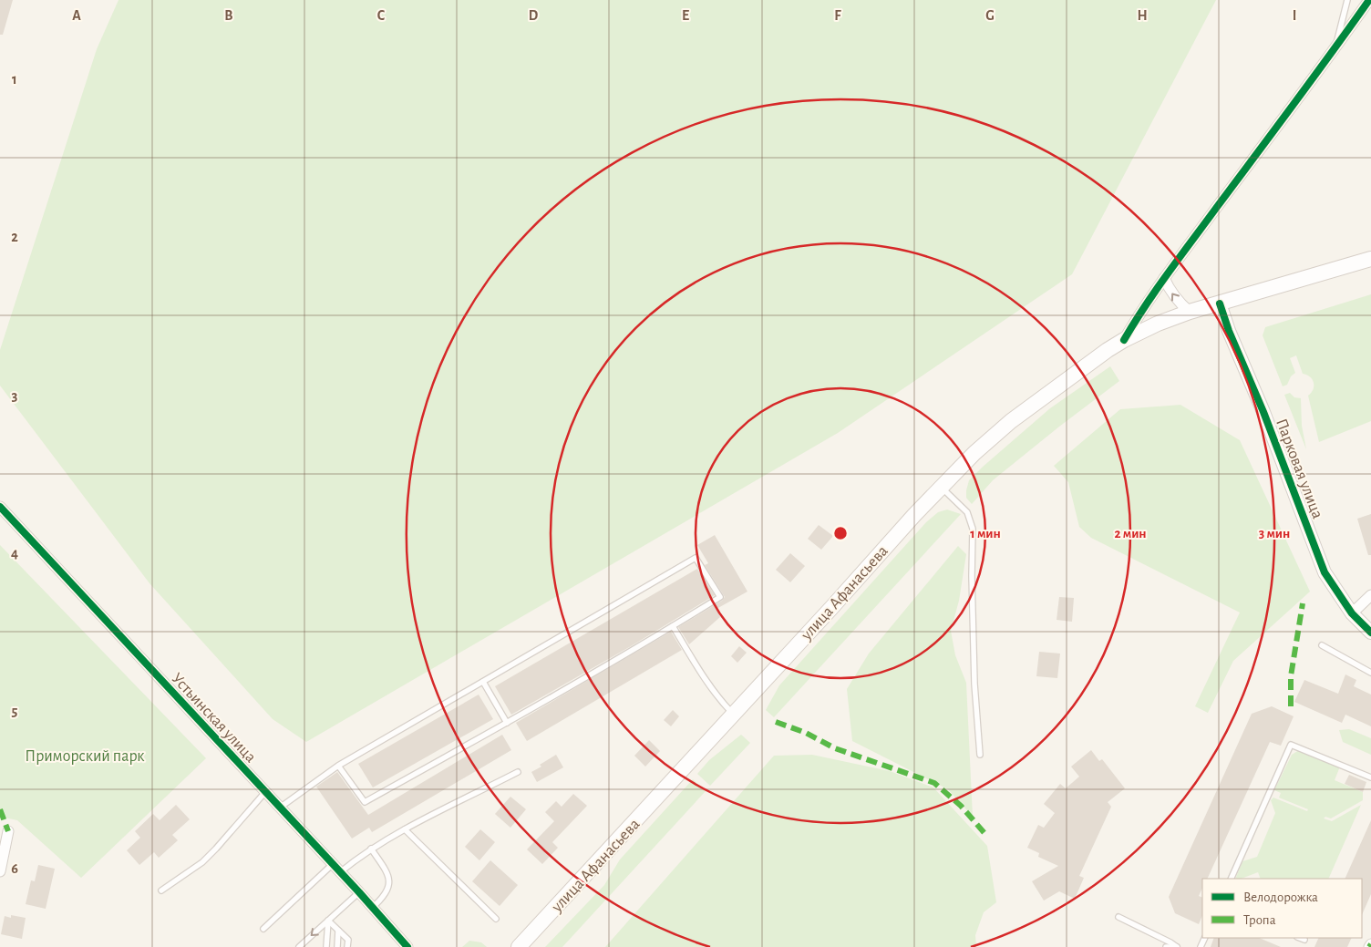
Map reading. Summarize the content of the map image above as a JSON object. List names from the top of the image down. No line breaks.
{"streets":{"main road":["улица Афанасьева"],"street":["Парковая улица","Устьинская улица"]},"crossings":[["Парковая улица","улица Афанасьева"]],"parks":["Приморский парк"],"legend":["Велодорожка","Тропа"],"grid":{"columns":["A","B","C","D","E","F","G","H","I"],"rows":["1","2","3","4","5","6"]},"rings":["1 мин","2 мин","3 мин"]}
